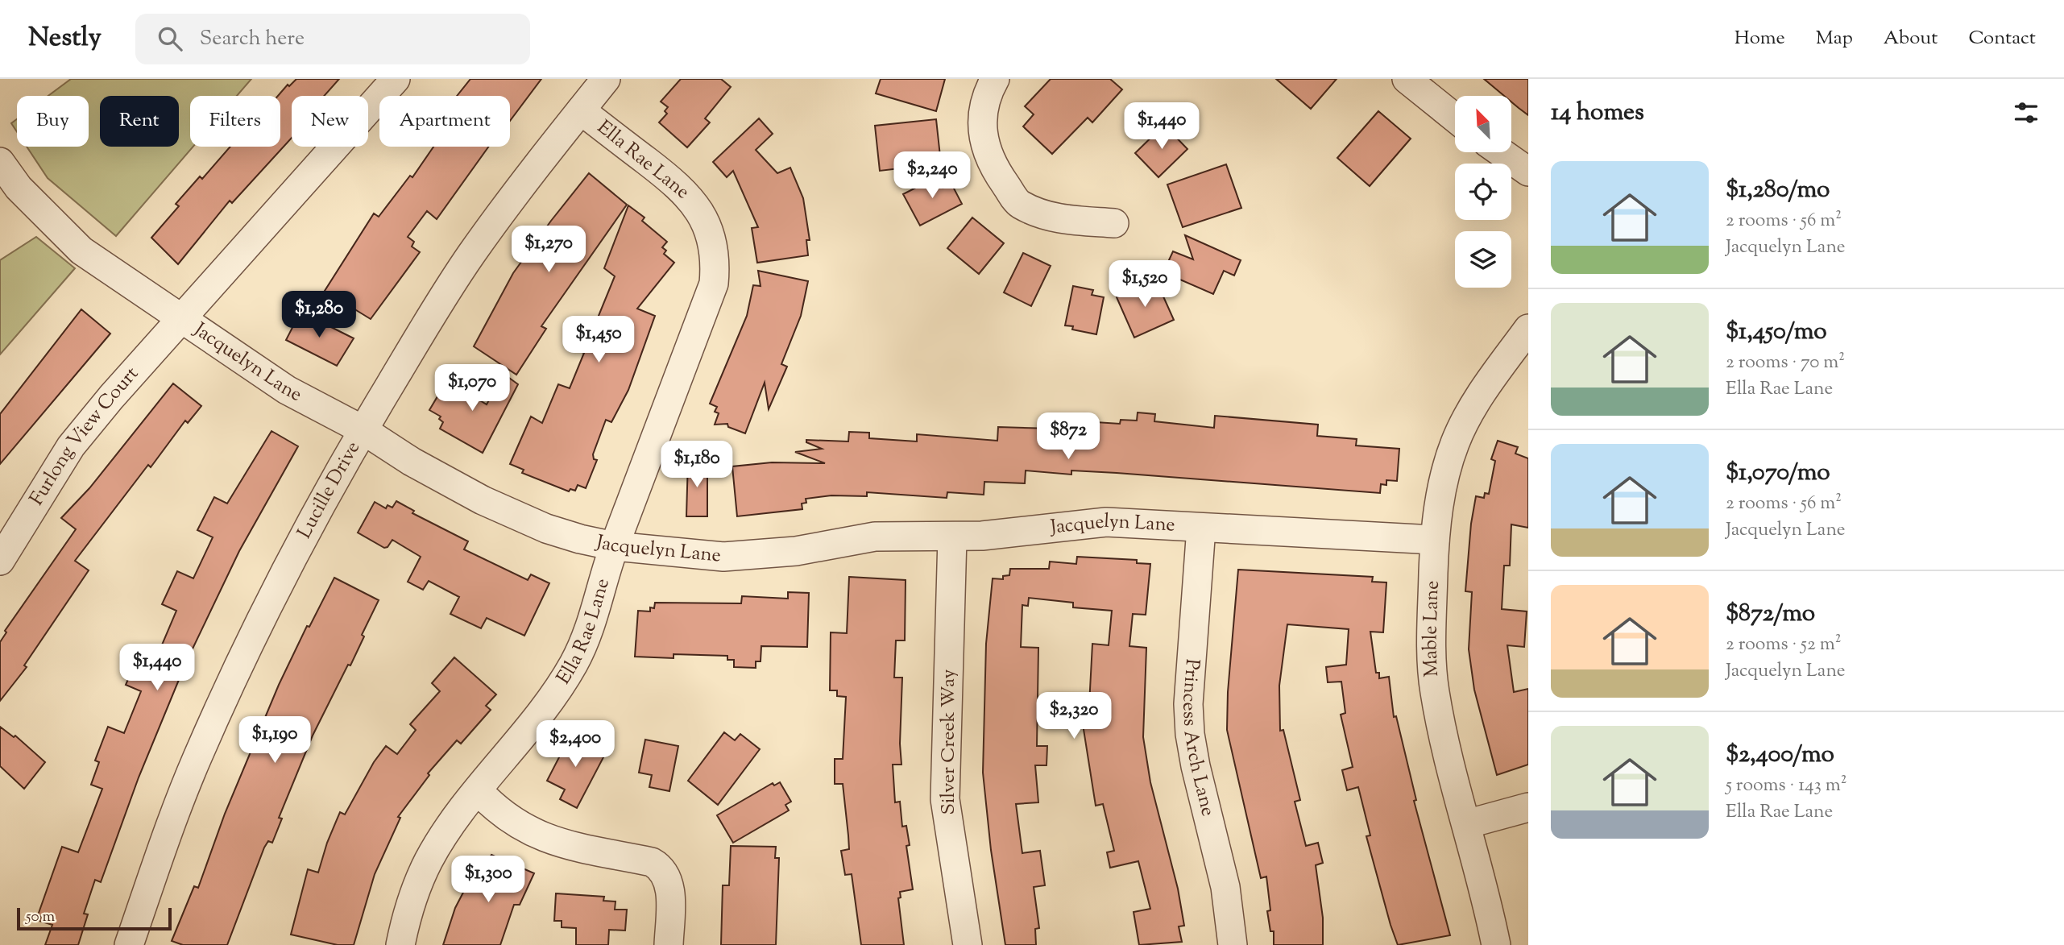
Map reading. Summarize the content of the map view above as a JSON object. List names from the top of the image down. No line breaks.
{"streets":{"street":["Ella Rae Lane","Jacquelyn Lane","Furlong View Court","Lucille Drive","Mable Lane","Princess Arch Lane","Silver Creek Way"]},"crossings":[["Ella Rae Lane","Jacquelyn Lane"],["Ella Rae Lane","Lucille Drive"],["Jacquelyn Lane","Furlong View Court"],["Jacquelyn Lane","Lucille Drive"],["Jacquelyn Lane","Mable Lane"],["Jacquelyn Lane","Princess Arch Lane"],["Jacquelyn Lane","Silver Creek Way"]],"scale_bar":"50 m","north":"top left","page":{"header":"Nestly","search":"Search here","nav":["Home","Map","About","Contact"],"heading":"14 homes","chip":["Buy","Rent","Filters","New","Apartment"],"price":["$1,440","$2,240","$1,270","$1,520","$1,280","$1,450","$1,070","$872","$1,180","$1,440","$2,320","$1,190","$2,400","$1,300"],"list":[{"name":"$1,280/mo","note":"2 rooms · 56 m² · Jacquelyn Lane"},{"name":"$1,450/mo","note":"2 rooms · 70 m² · Ella Rae Lane"},{"name":"$1,070/mo","note":"2 rooms · 56 m² · Jacquelyn Lane"},{"name":"$872/mo","note":"2 rooms · 52 m² · Jacquelyn Lane"},{"name":"$2,400/mo","note":"5 rooms · 143 m² · Ella Rae Lane"}],"scale":"50 m"}}
